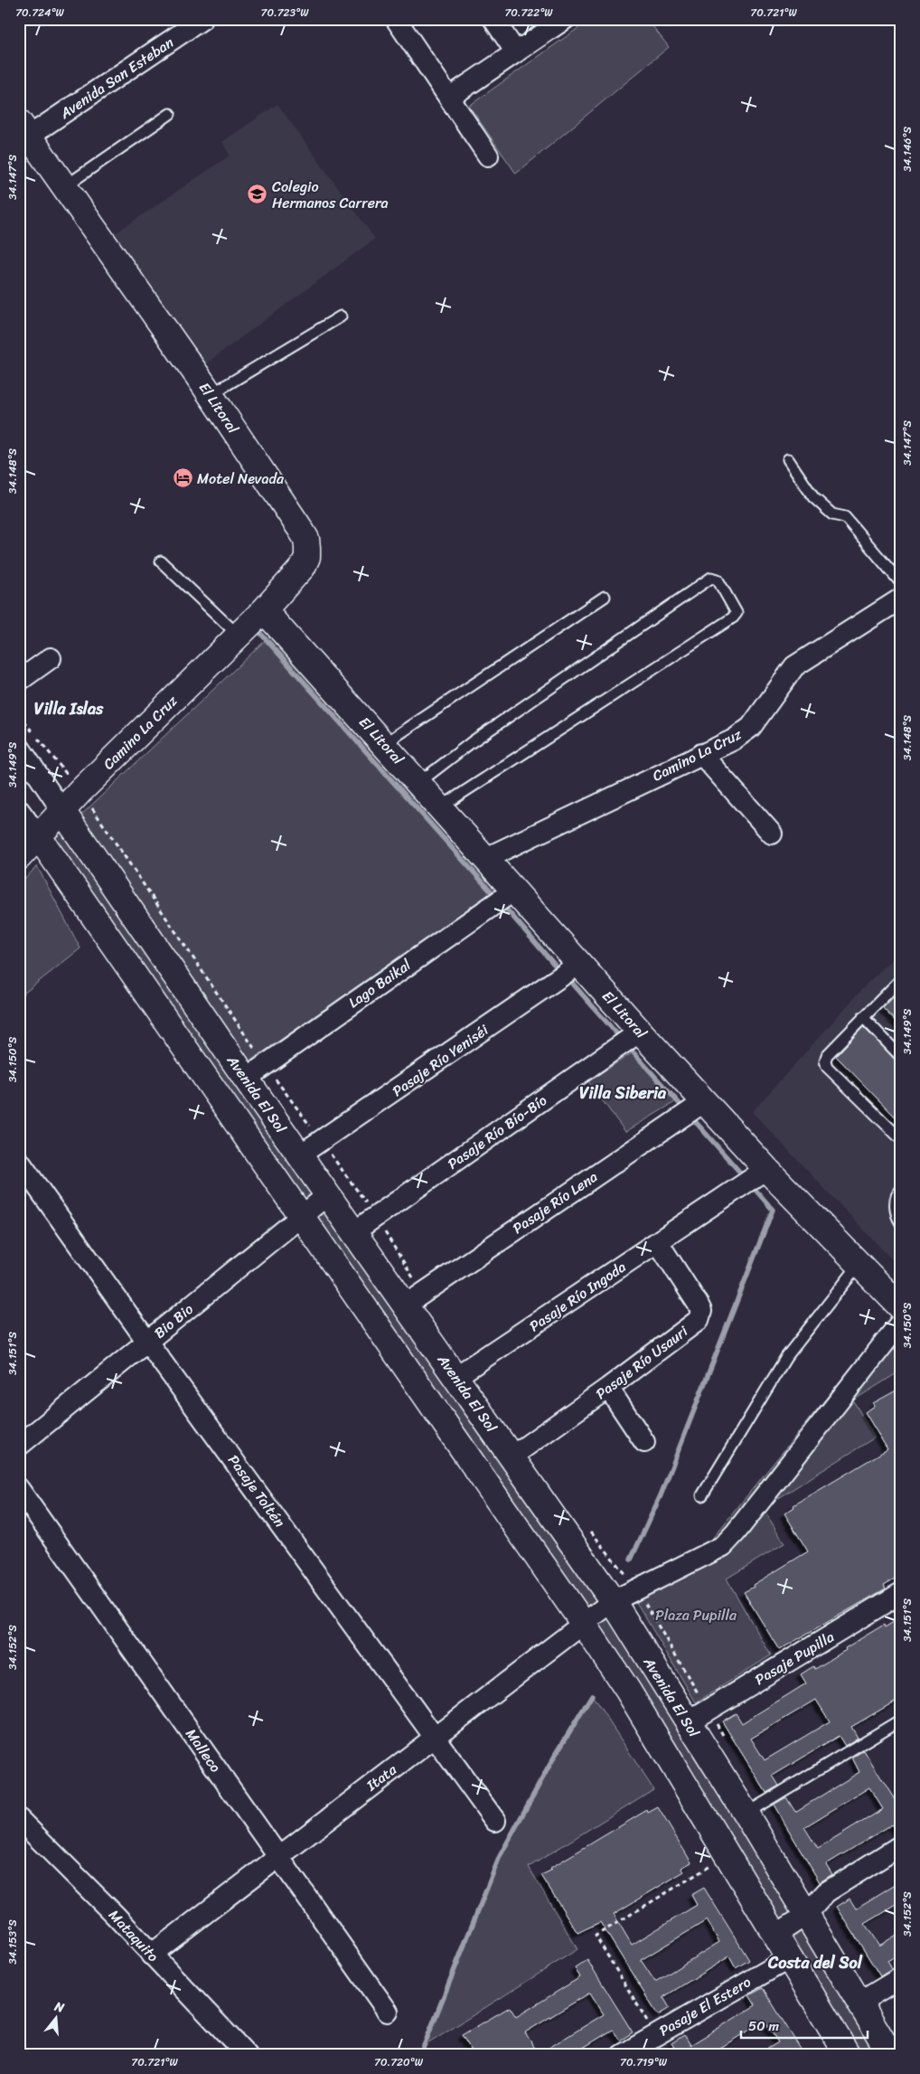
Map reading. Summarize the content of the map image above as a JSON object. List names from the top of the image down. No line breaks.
{"streets":{"main road":["El Litoral","Camino La Cruz","Avenida El Sol"],"street":["Avenida San Esteban","Lago Baikal","Pasaje Río Yeniséi","Pasaje Río Bío-Bío","Pasaje Río Lena","Pasaje Río Ingoda","Bio Bio","Pasaje Río Usauri","Pasaje Toltén","Pasaje Pupilla","Malleco","Itata","Mataquito","Pasaje El Estero"]},"crossings":[["Avenida San Esteban","El Litoral"],["El Litoral","Camino La Cruz"],["El Litoral","Lago Baikal"],["El Litoral","Pasaje Río Yeniséi"],["El Litoral","Pasaje Río Bío-Bío"],["El Litoral","Pasaje Río Lena"],["El Litoral","Pasaje Río Ingoda"],["Camino La Cruz","Avenida El Sol"],["Lago Baikal","Avenida El Sol"],["Pasaje Río Yeniséi","Avenida El Sol"],["Avenida El Sol","Pasaje Río Bío-Bío"],["Avenida El Sol","Pasaje Río Lena"],["Avenida El Sol","Pasaje Río Ingoda"],["Avenida El Sol","Bio Bio"],["Avenida El Sol","Pasaje Río Usauri"],["Avenida El Sol","Pasaje Pupilla"],["Avenida El Sol","Itata"],["Pasaje Río Ingoda","Pasaje Río Usauri"],["Bio Bio","Pasaje Toltén"],["Pasaje Toltén","Itata"],["Malleco","Itata"],["Itata","Mataquito"]],"districts":["Villa Islas","Villa Siberia","Costa del Sol"],"parks":["Plaza Pupilla"],"places":{"school or university":["Colegio Hermanos Carrera"],"hotel":["Motel Nevada"]},"scale_bar":"50 m","north":"top","coordinates":["70.724°W","70.723°W","70.722°W","70.721°W","34.146°S","34.147°S","34.148°S","34.149°S","34.150°S","34.151°S","34.152°S","34.153°S","70.720°W","70.719°W"]}
